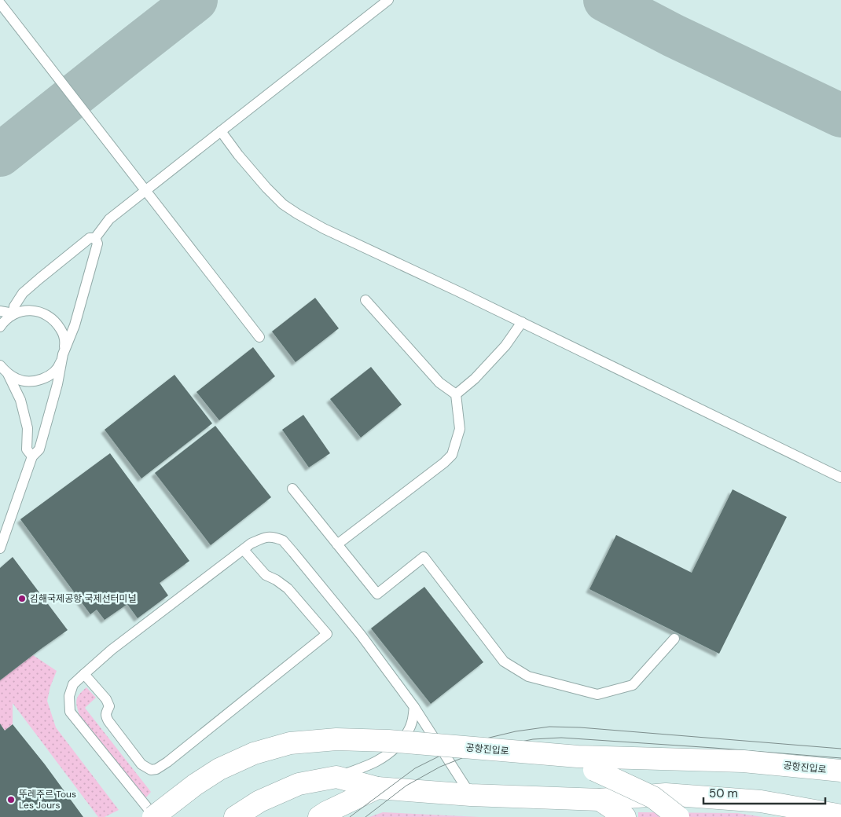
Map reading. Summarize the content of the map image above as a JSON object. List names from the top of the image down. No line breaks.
{"streets":{"main road":["공항진입로"]},"places":["김해국제공항 국제선터미널","뚜레주르 Tous Les Jours"],"scale_bar":"50 m"}
